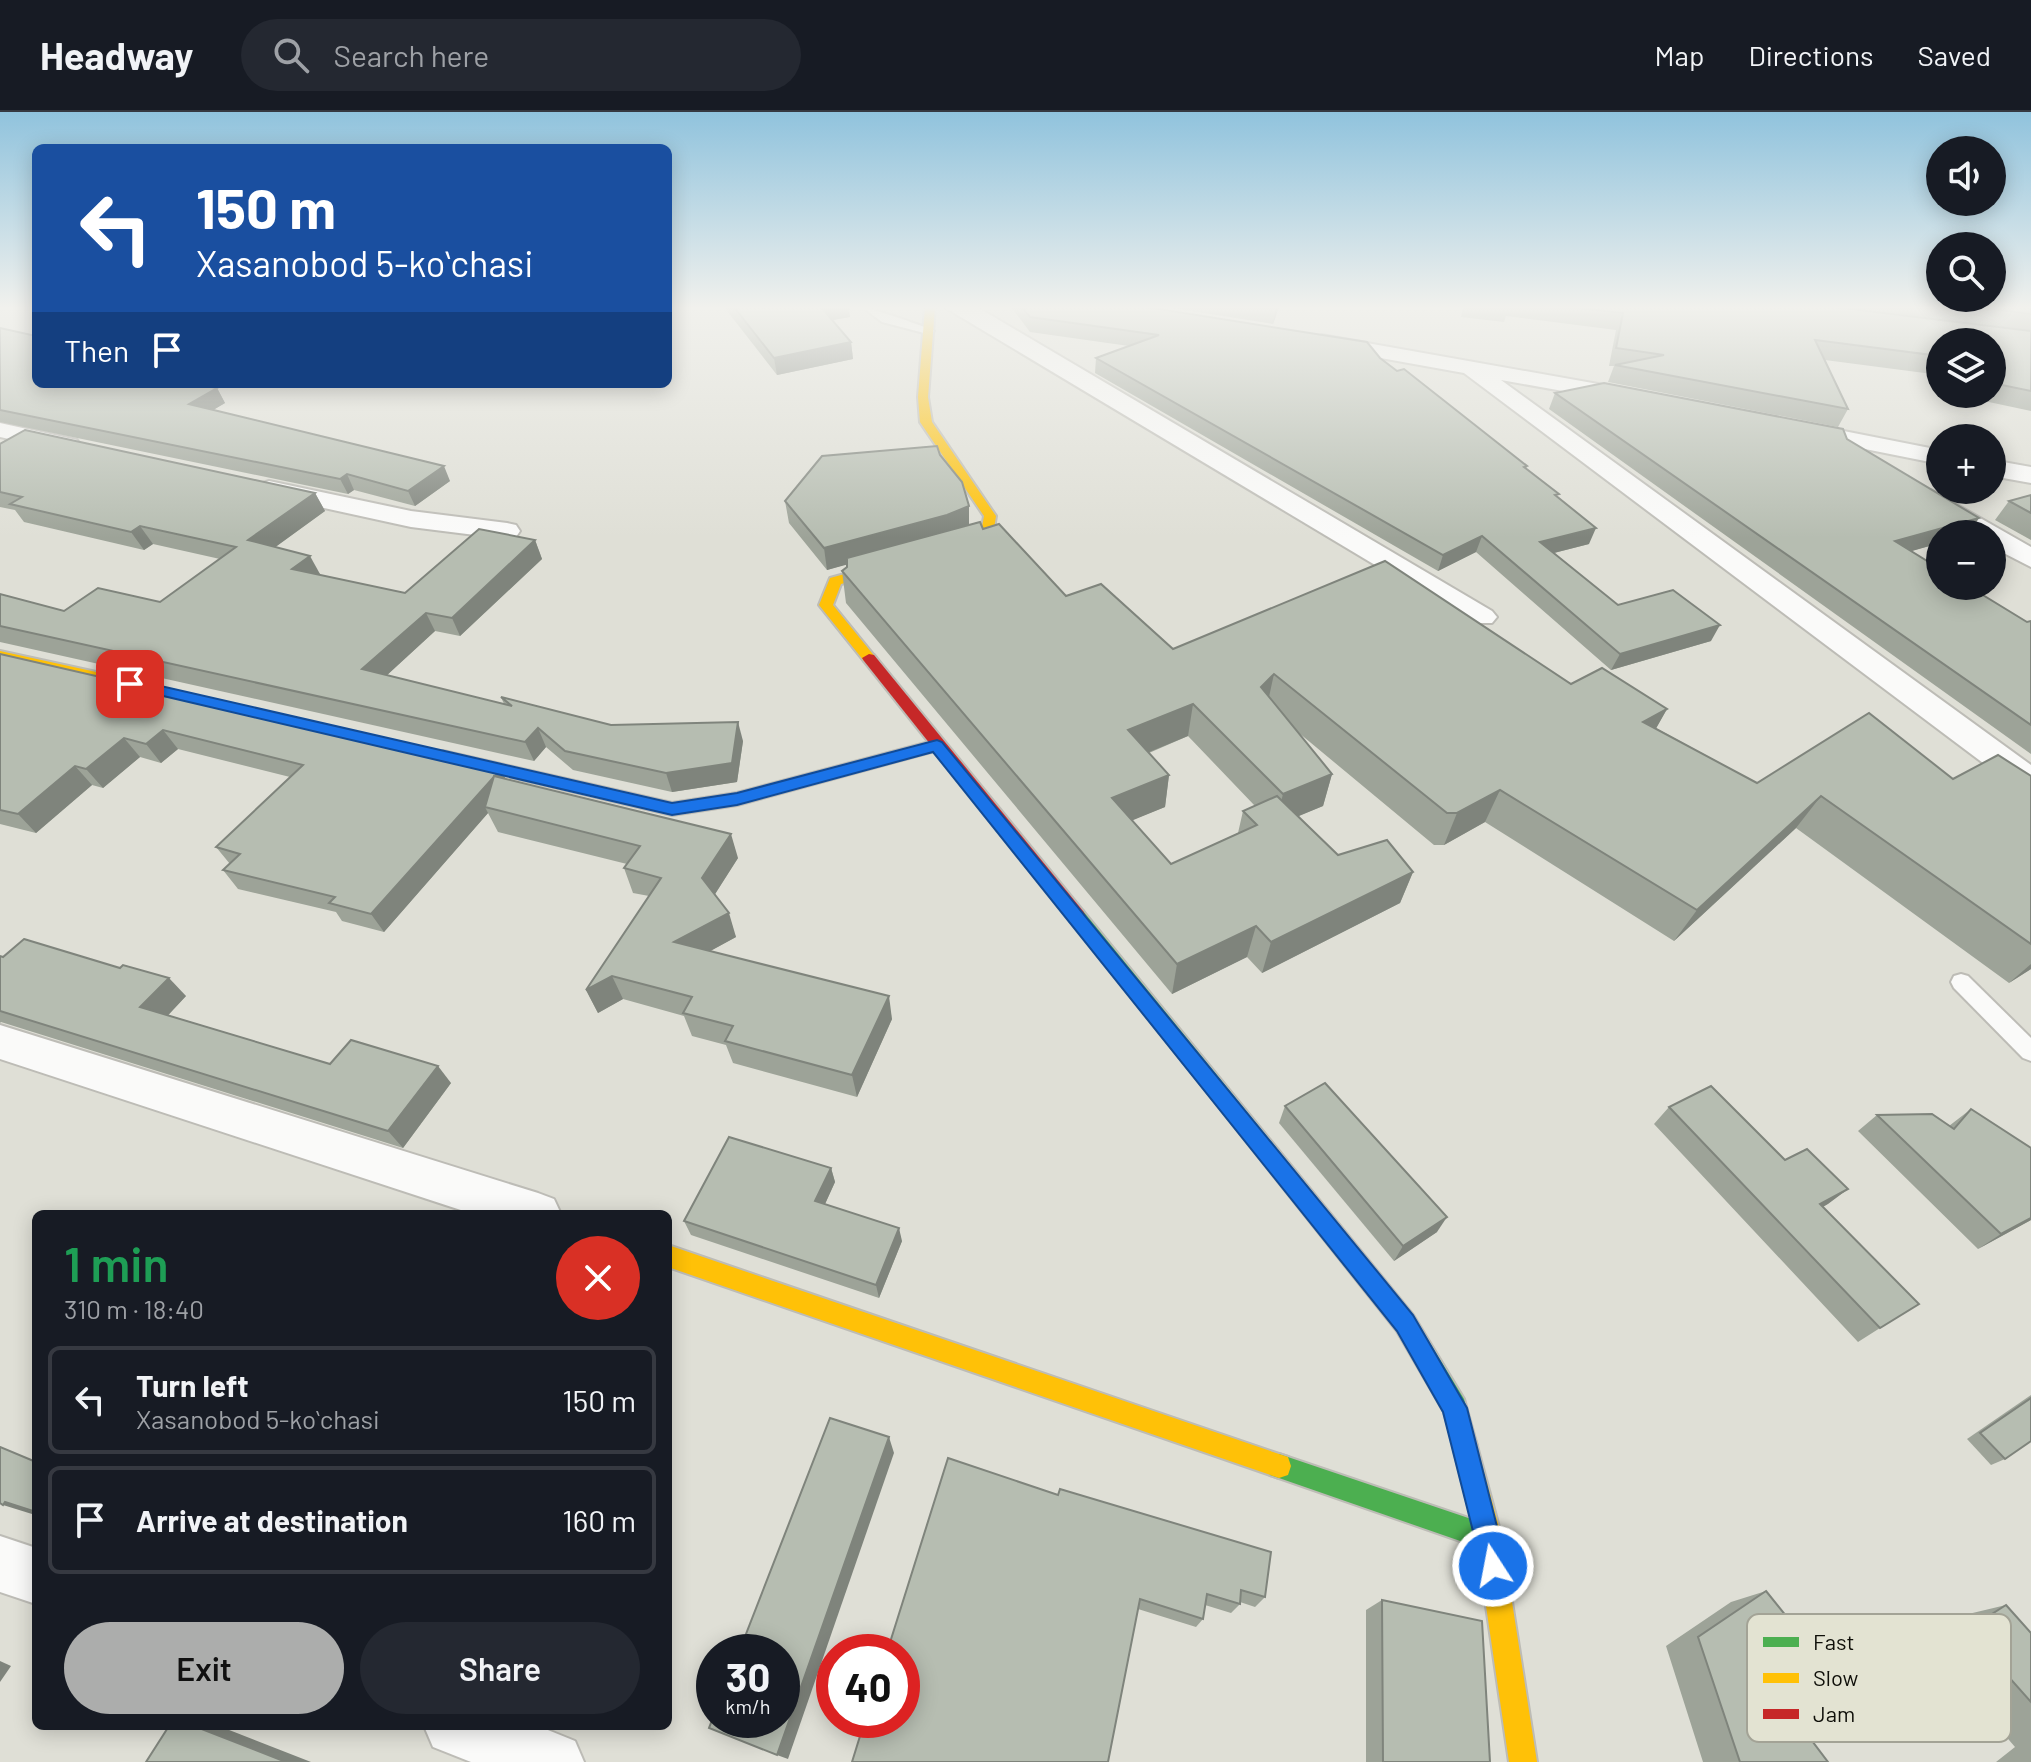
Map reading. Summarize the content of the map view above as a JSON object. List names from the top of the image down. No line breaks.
{"legend":["Fast","Slow","Jam"],"page":{"header":"Headway","search":"Search here","nav":["Map","Directions","Saved"],"map_buttons":["+","−"],"turn":["150 m","Xasanobod 5-koʻchasi"],"then":"Then","heading":["1 min","310 m · 18:40"],"list":[{"name":"Turn left","note":"Xasanobod 5-koʻchasi","value":"150 m"},{"name":"Arrive at destination","value":"160 m"}],"buttons":["Exit","Share"],"speed":"30 km/h","limit":"40"}}
